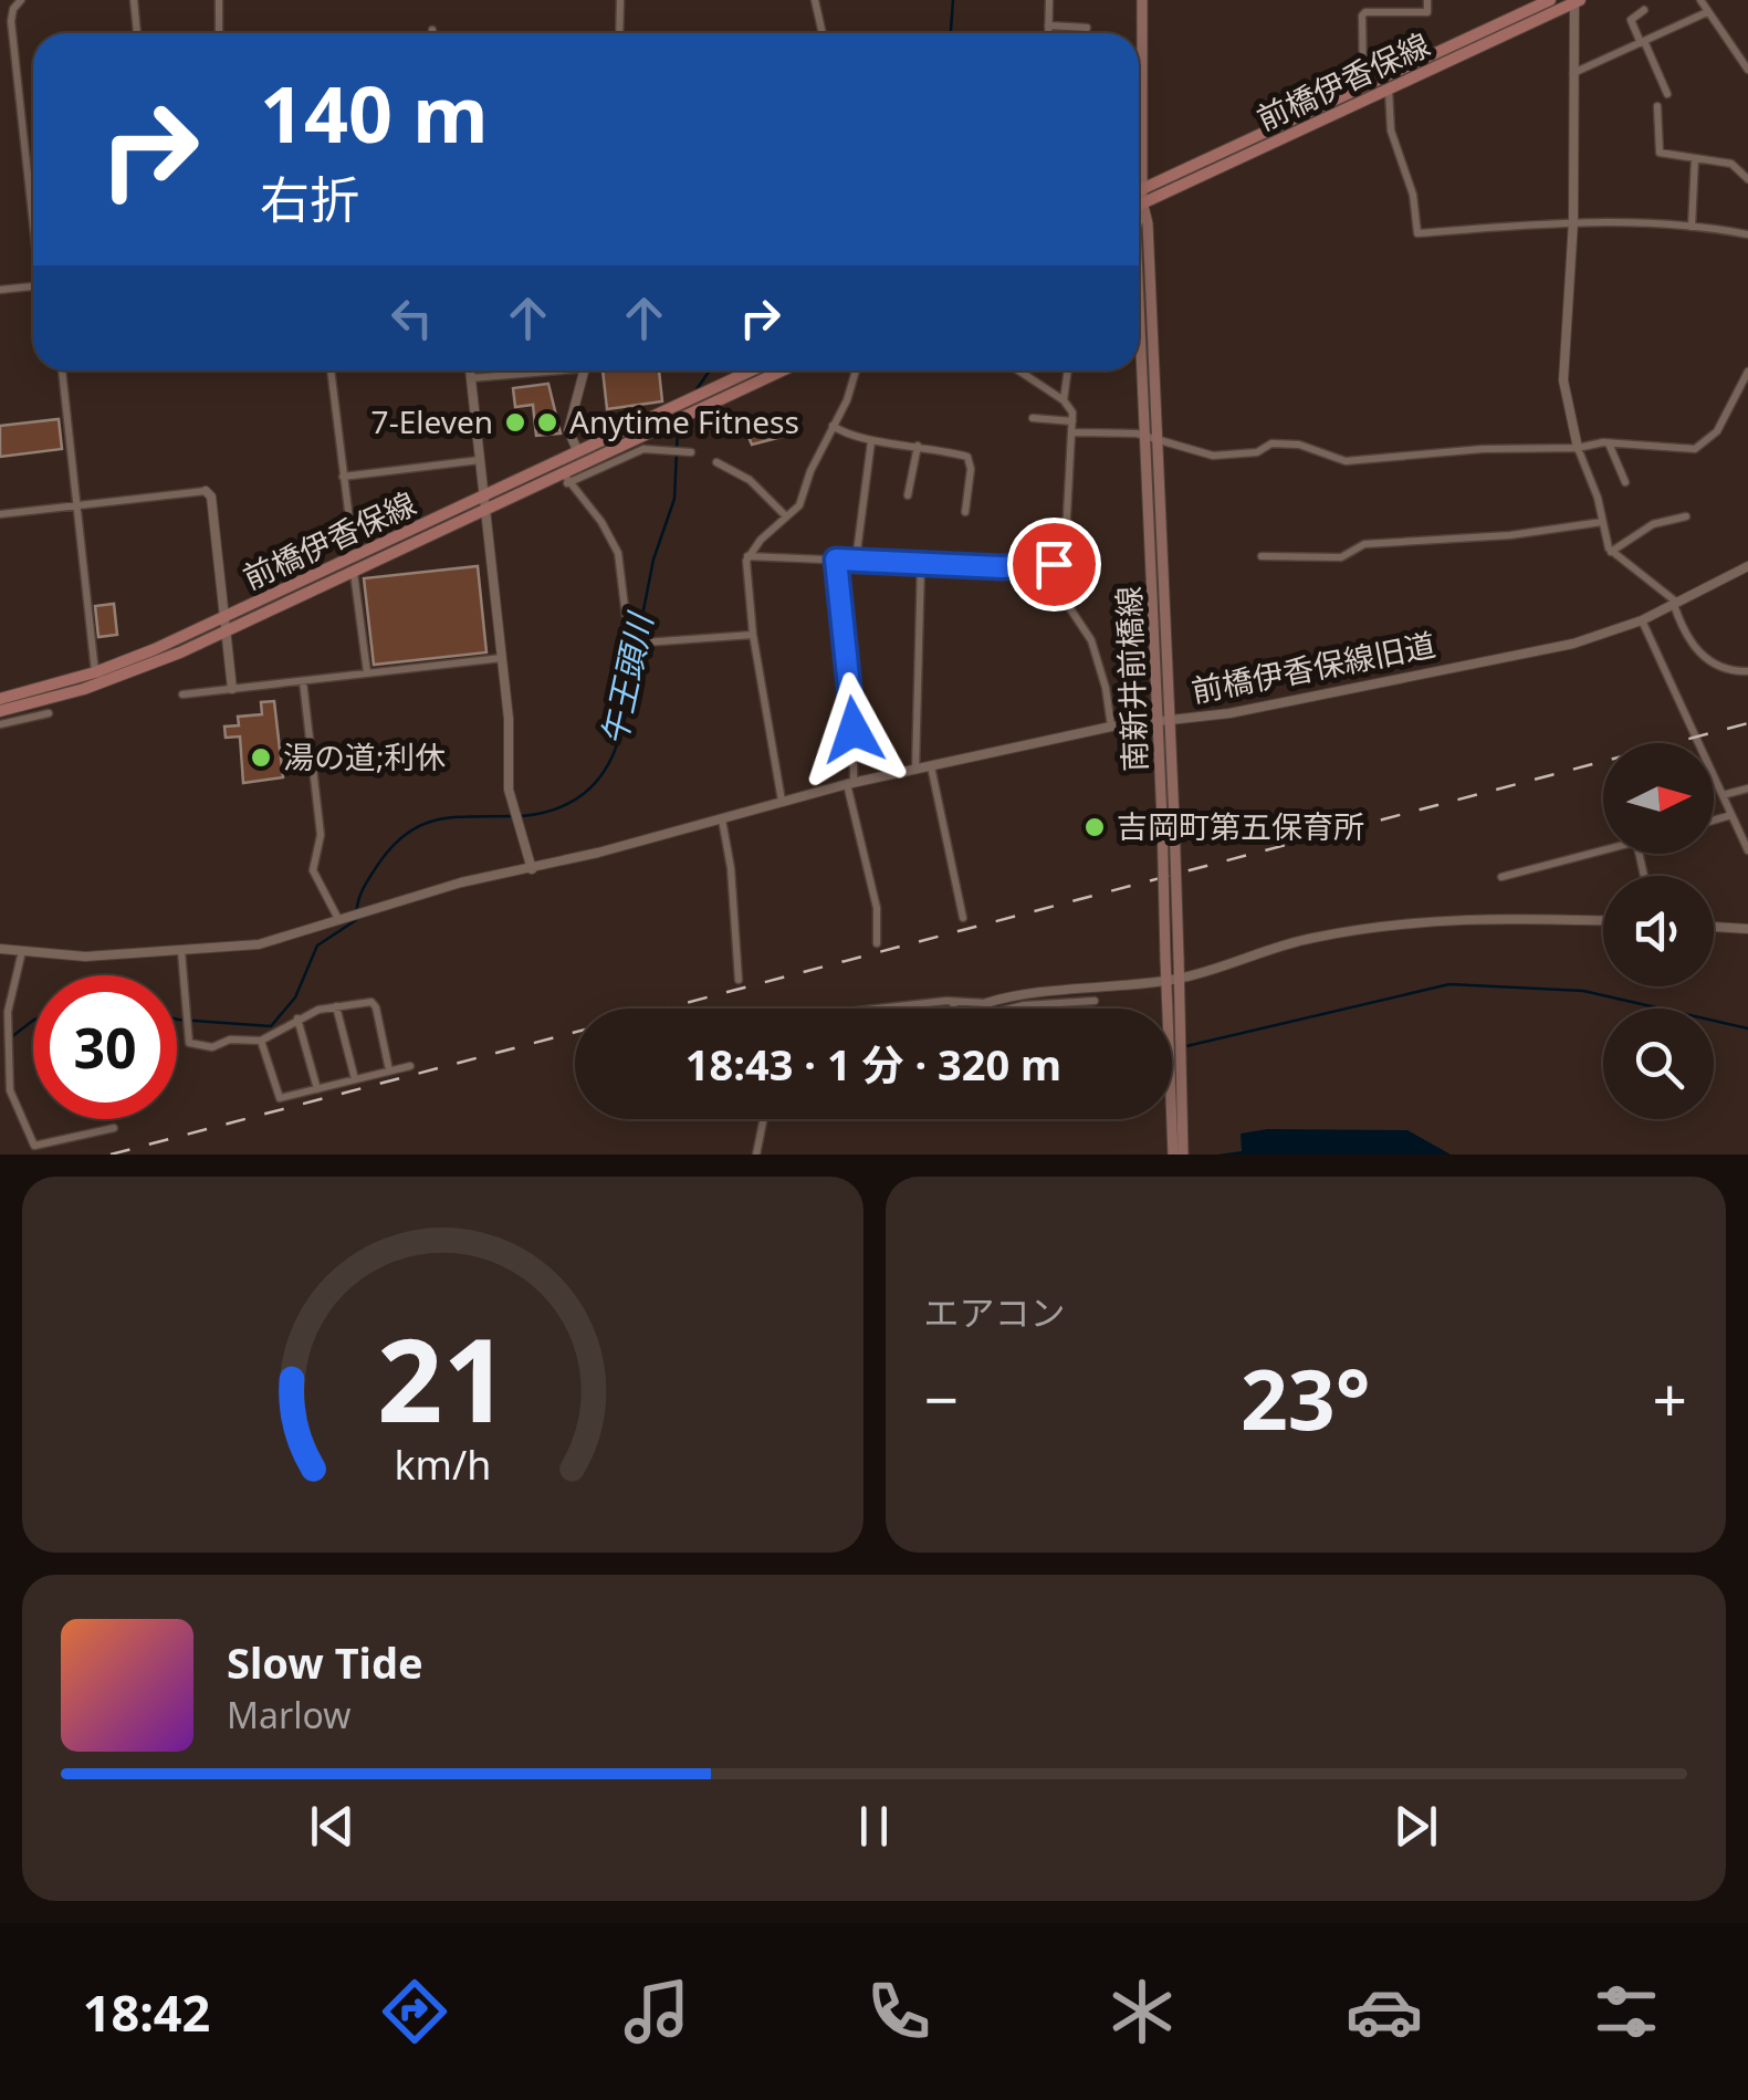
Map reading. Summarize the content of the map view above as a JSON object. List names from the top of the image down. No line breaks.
{"streets":{"main road":["前橋伊香保線","南新井前橋線"],"street":["前橋伊香保線旧道"]},"crossings":[["前橋伊香保線","南新井前橋線"],["前橋伊香保線旧道","南新井前橋線"]],"water":["午王頭川"],"places":["7-Eleven","Anytime Fitness","湯の道;利休","吉岡町第五保育所"],"north":"right","page":{"turn":["140 m","右折"],"limit":"30","trip":"18:43 · 1 分 · 320 m","tile":"エアコン","heat":["−","23°","+"],"song":["Slow Tide","Marlow"],"tabs":"18:42","gauge":["21","km/h"]}}
